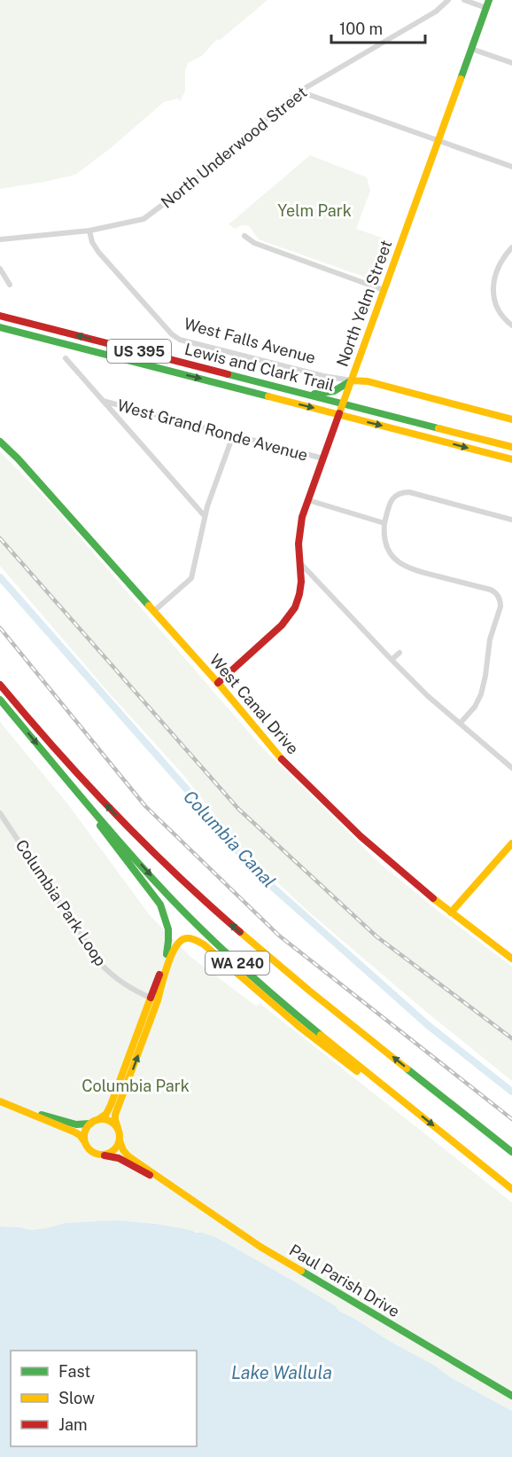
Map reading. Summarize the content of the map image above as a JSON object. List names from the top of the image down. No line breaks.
{"streets":{"main road":["North Yelm Street","West Falls Avenue","US 395","Lewis and Clark Trail","West Canal Drive","WA 240","Paul Parish Drive"],"street":["North Underwood Street","West Grand Ronde Avenue","Columbia Park Loop"]},"crossings":[["North Underwood Street","West Falls Avenue"],["North Yelm Street","West Falls Avenue"],["North Yelm Street","Lewis and Clark Trail"],["North Yelm Street","West Grand Ronde Avenue"],["North Yelm Street","West Canal Drive"]],"water":["Columbia Canal","Lake Wallula"],"parks":["Yelm Park","Columbia Park"],"legend":["Fast","Slow","Jam"],"scale_bar":"100 m"}
